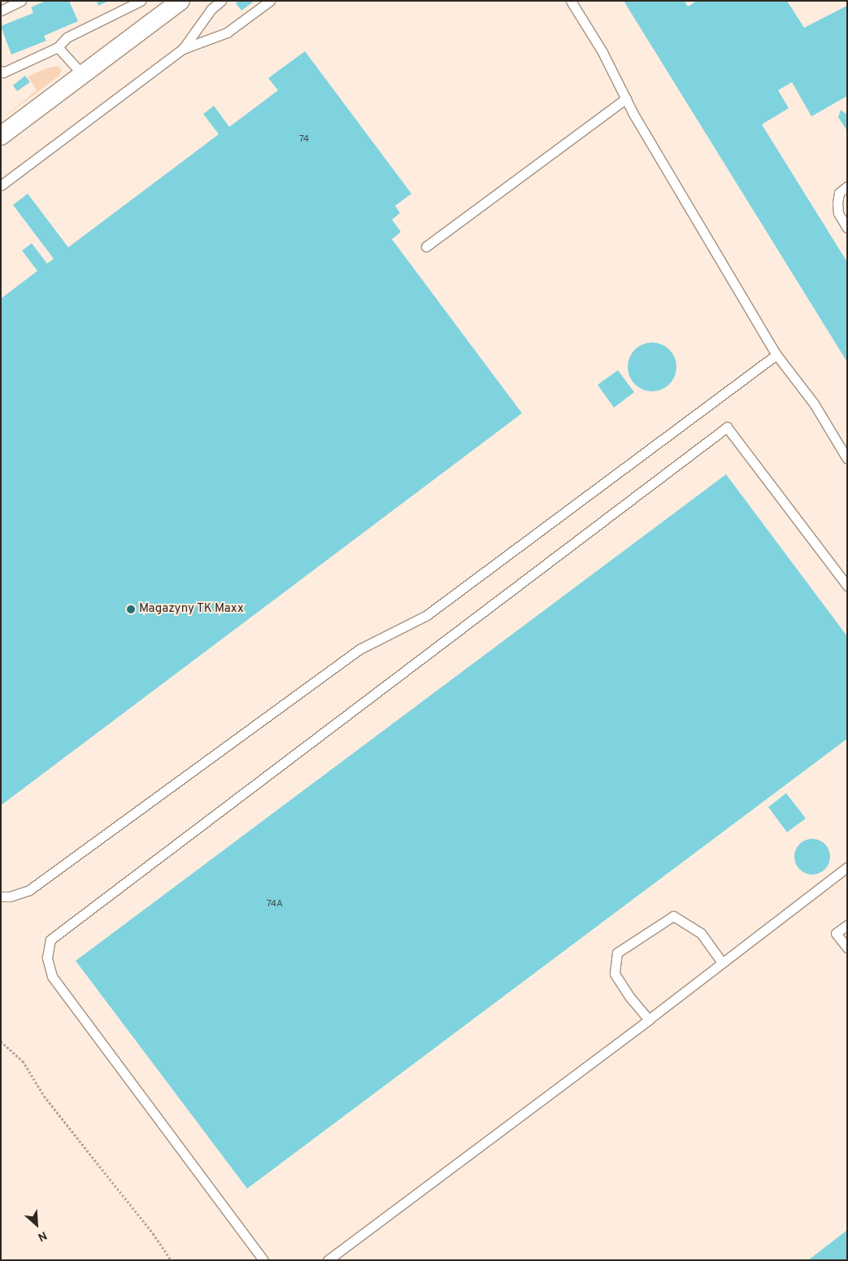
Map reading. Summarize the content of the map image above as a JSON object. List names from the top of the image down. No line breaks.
{"places":["Magazyny TK Maxx"],"house_numbers":["74","74A"],"north":"bottom right"}
